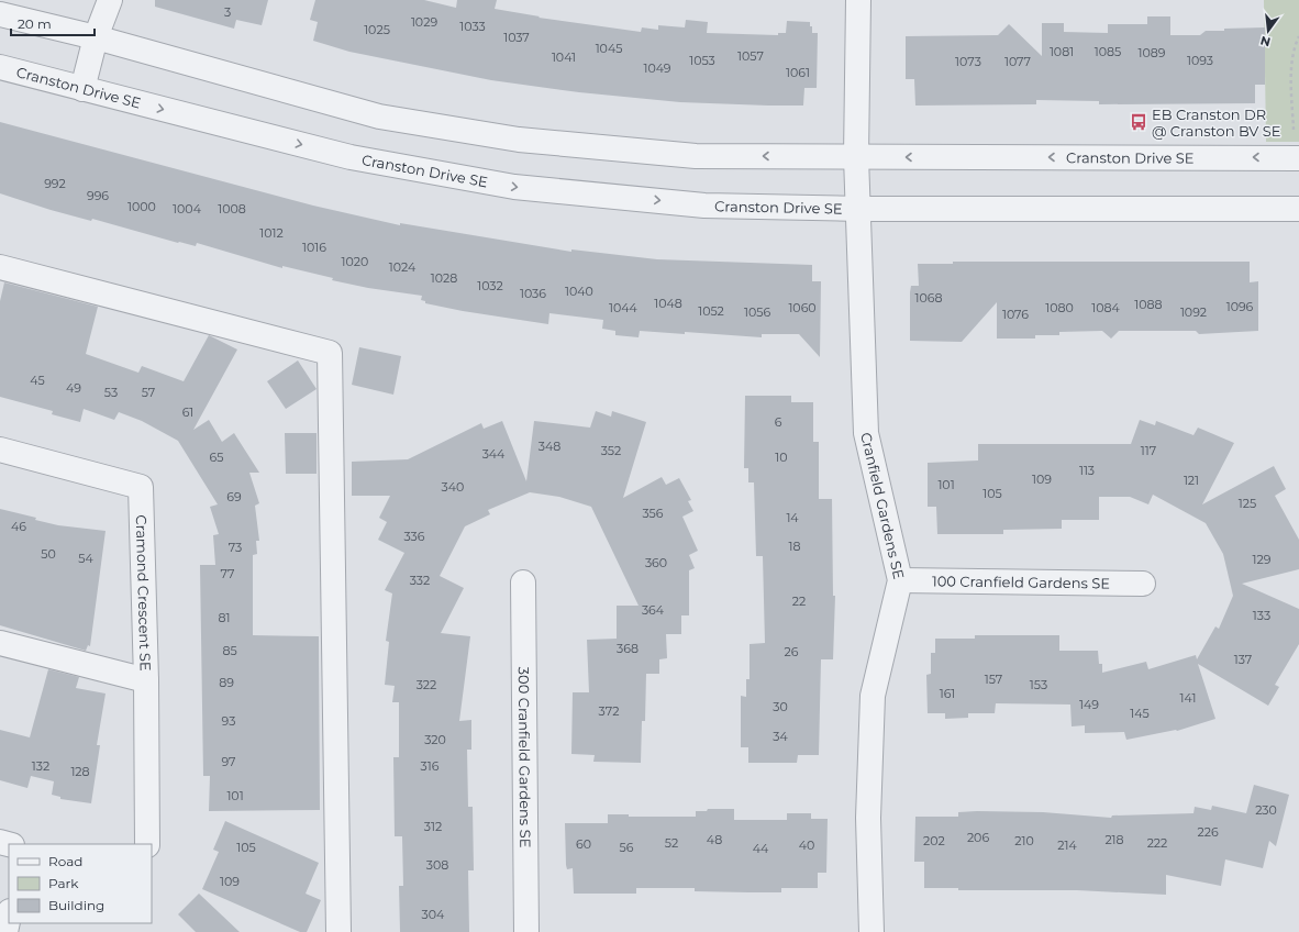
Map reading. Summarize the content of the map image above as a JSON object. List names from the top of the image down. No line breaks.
{"streets":{"street":["Cranston Drive SE","Cranfield Gardens SE","100 Cranfield Gardens SE","Cramond Crescent SE","300 Cranfield Gardens SE"]},"crossings":[["Cranston Drive SE","Cranfield Gardens SE"],["Cranfield Gardens SE","100 Cranfield Gardens SE"]],"places":{"bus stop":["EB Cranston DR @ Cranston BV SE"]},"house_numbers":["3","1029","1033","1025","1037","1045","1081","1085","1089","1057","1041","1053","1093","1073","1077","1049","1061","992","996","1000","1004","1008","1012","1016","1020","1024","1028","1032","1040","1036","1068","1048","1088","1096","1044","1060","1080","1084","1052","1056","1092","1076","45","49","53","57","61","6","348","352","117","344","65","10","113","109","121","101","340","105","69","125","356","14","46","336","18","73","50","54","129","360","77","332","22","364","133","81","368","85","26","137","157","89","322","153","161","141","149","30","372","145","93","34","320","97","132","316","128","101","230","312","226","206","48","218","202","210","52","222","60","40","214","105","56","44","308","109","304"],"legend":["Road","Park","Building"],"scale_bar":"20 m","north":"bottom"}
